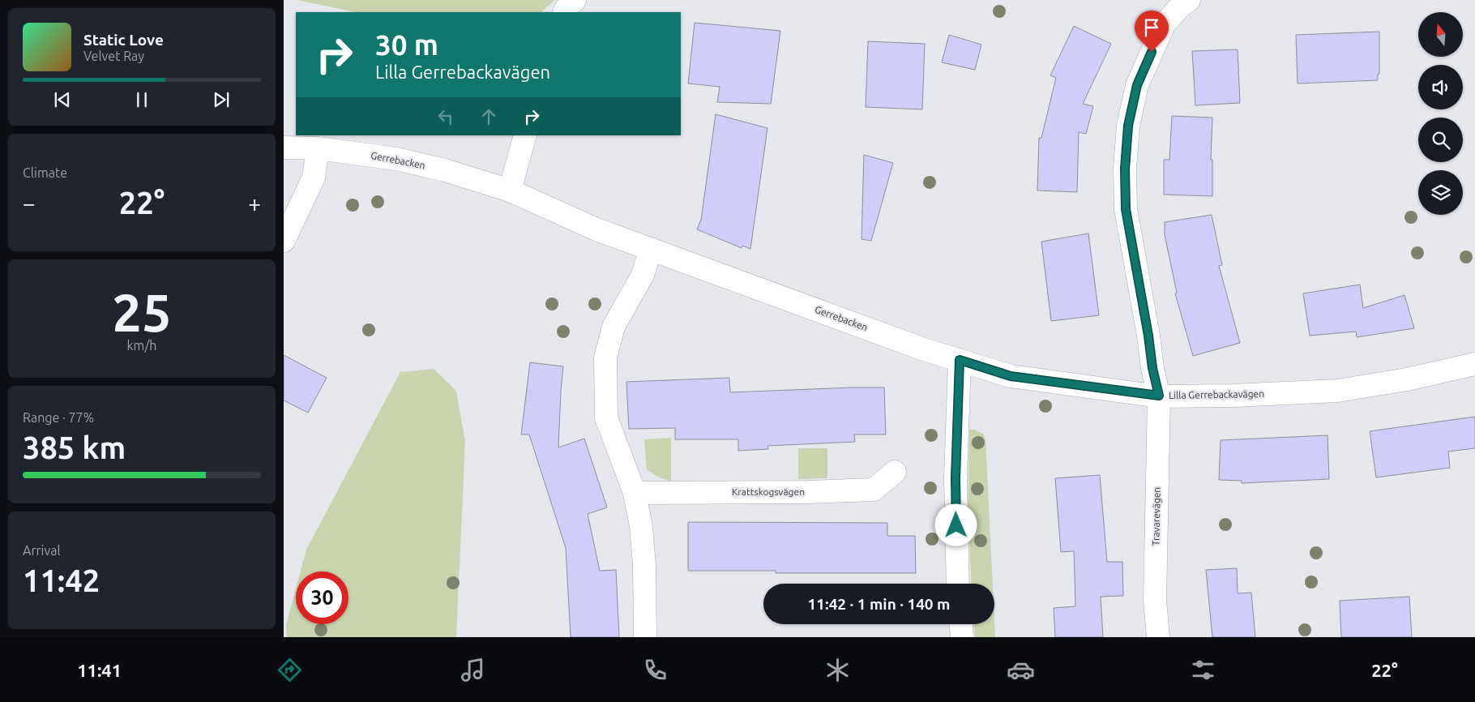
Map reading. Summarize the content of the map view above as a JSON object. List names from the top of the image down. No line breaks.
{"streets":{"street":["Gerrebacken","Lilla Gerrebackavägen","Krattskogsvägen","Travarevägen"]},"crossings":[["Gerrebacken","Lilla Gerrebackavägen"],["Lilla Gerrebackavägen","Travarevägen"]],"north":"top","page":{"turn":["30 m","Lilla Gerrebackavägen"],"song":["Static Love","Velvet Ray"],"tile":["Climate",["25","km/h"],["Range · 77%","385 km"],["Arrival","11:42"]],"heat":["−","22°","+"],"limit":"30","trip":"11:42 · 1 min · 140 m","tabs":["11:41","22°"]}}
